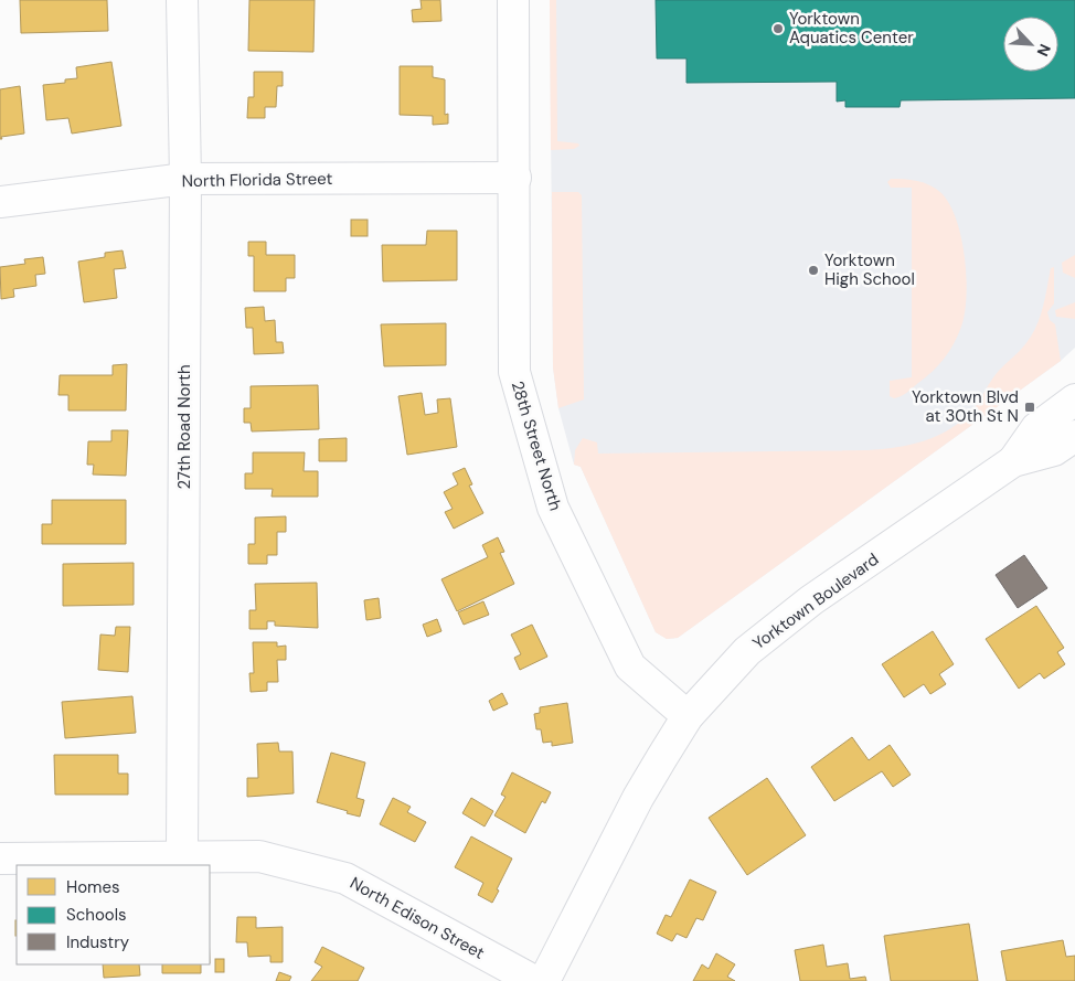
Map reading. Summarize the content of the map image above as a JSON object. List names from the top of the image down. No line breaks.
{"streets":{"street":["North Florida Street","27th Road North","28th Street North","Yorktown Boulevard","North Edison Street"]},"crossings":[["North Florida Street","27th Road North"],["North Florida Street","28th Street North"],["27th Road North","North Edison Street"],["28th Street North","Yorktown Boulevard"]],"places":{"other":["Yorktown Aquatics Center","Yorktown High School"],"transit":["Yorktown Blvd at 30th St N"]},"legend":["Homes","Schools","Industry"],"north":"bottom right"}
